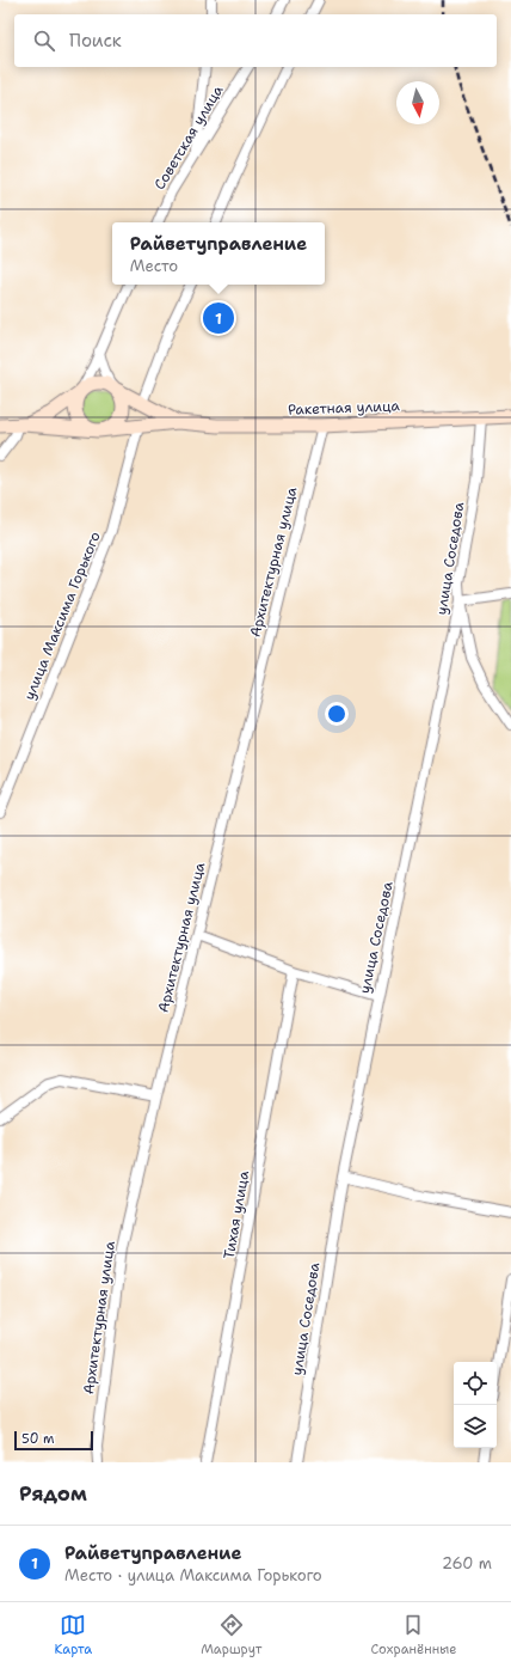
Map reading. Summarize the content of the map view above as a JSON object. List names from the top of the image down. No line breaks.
{"streets":{"main road":["Ракетная улица"],"street":["Советская улица","улица Соседова","Архитектурная улица","улица Максима Горького","Тихая улица"]},"crossings":[["Ракетная улица","улица Соседова"],["Ракетная улица","Архитектурная улица"],["Ракетная улица","улица Максима Горького"]],"scale_bar":"50 m","north":"bottom","page":{"search":"Поиск","popup":["Райветуправление","Место"],"pins":"1","scale":"50 m","heading":"Рядом","list":[{"mark":"1","name":"Райветуправление","note":"Место · улица Максима Горького","value":"260 m"}],"nav":["Карта","Маршрут","Сохранённые"]}}
